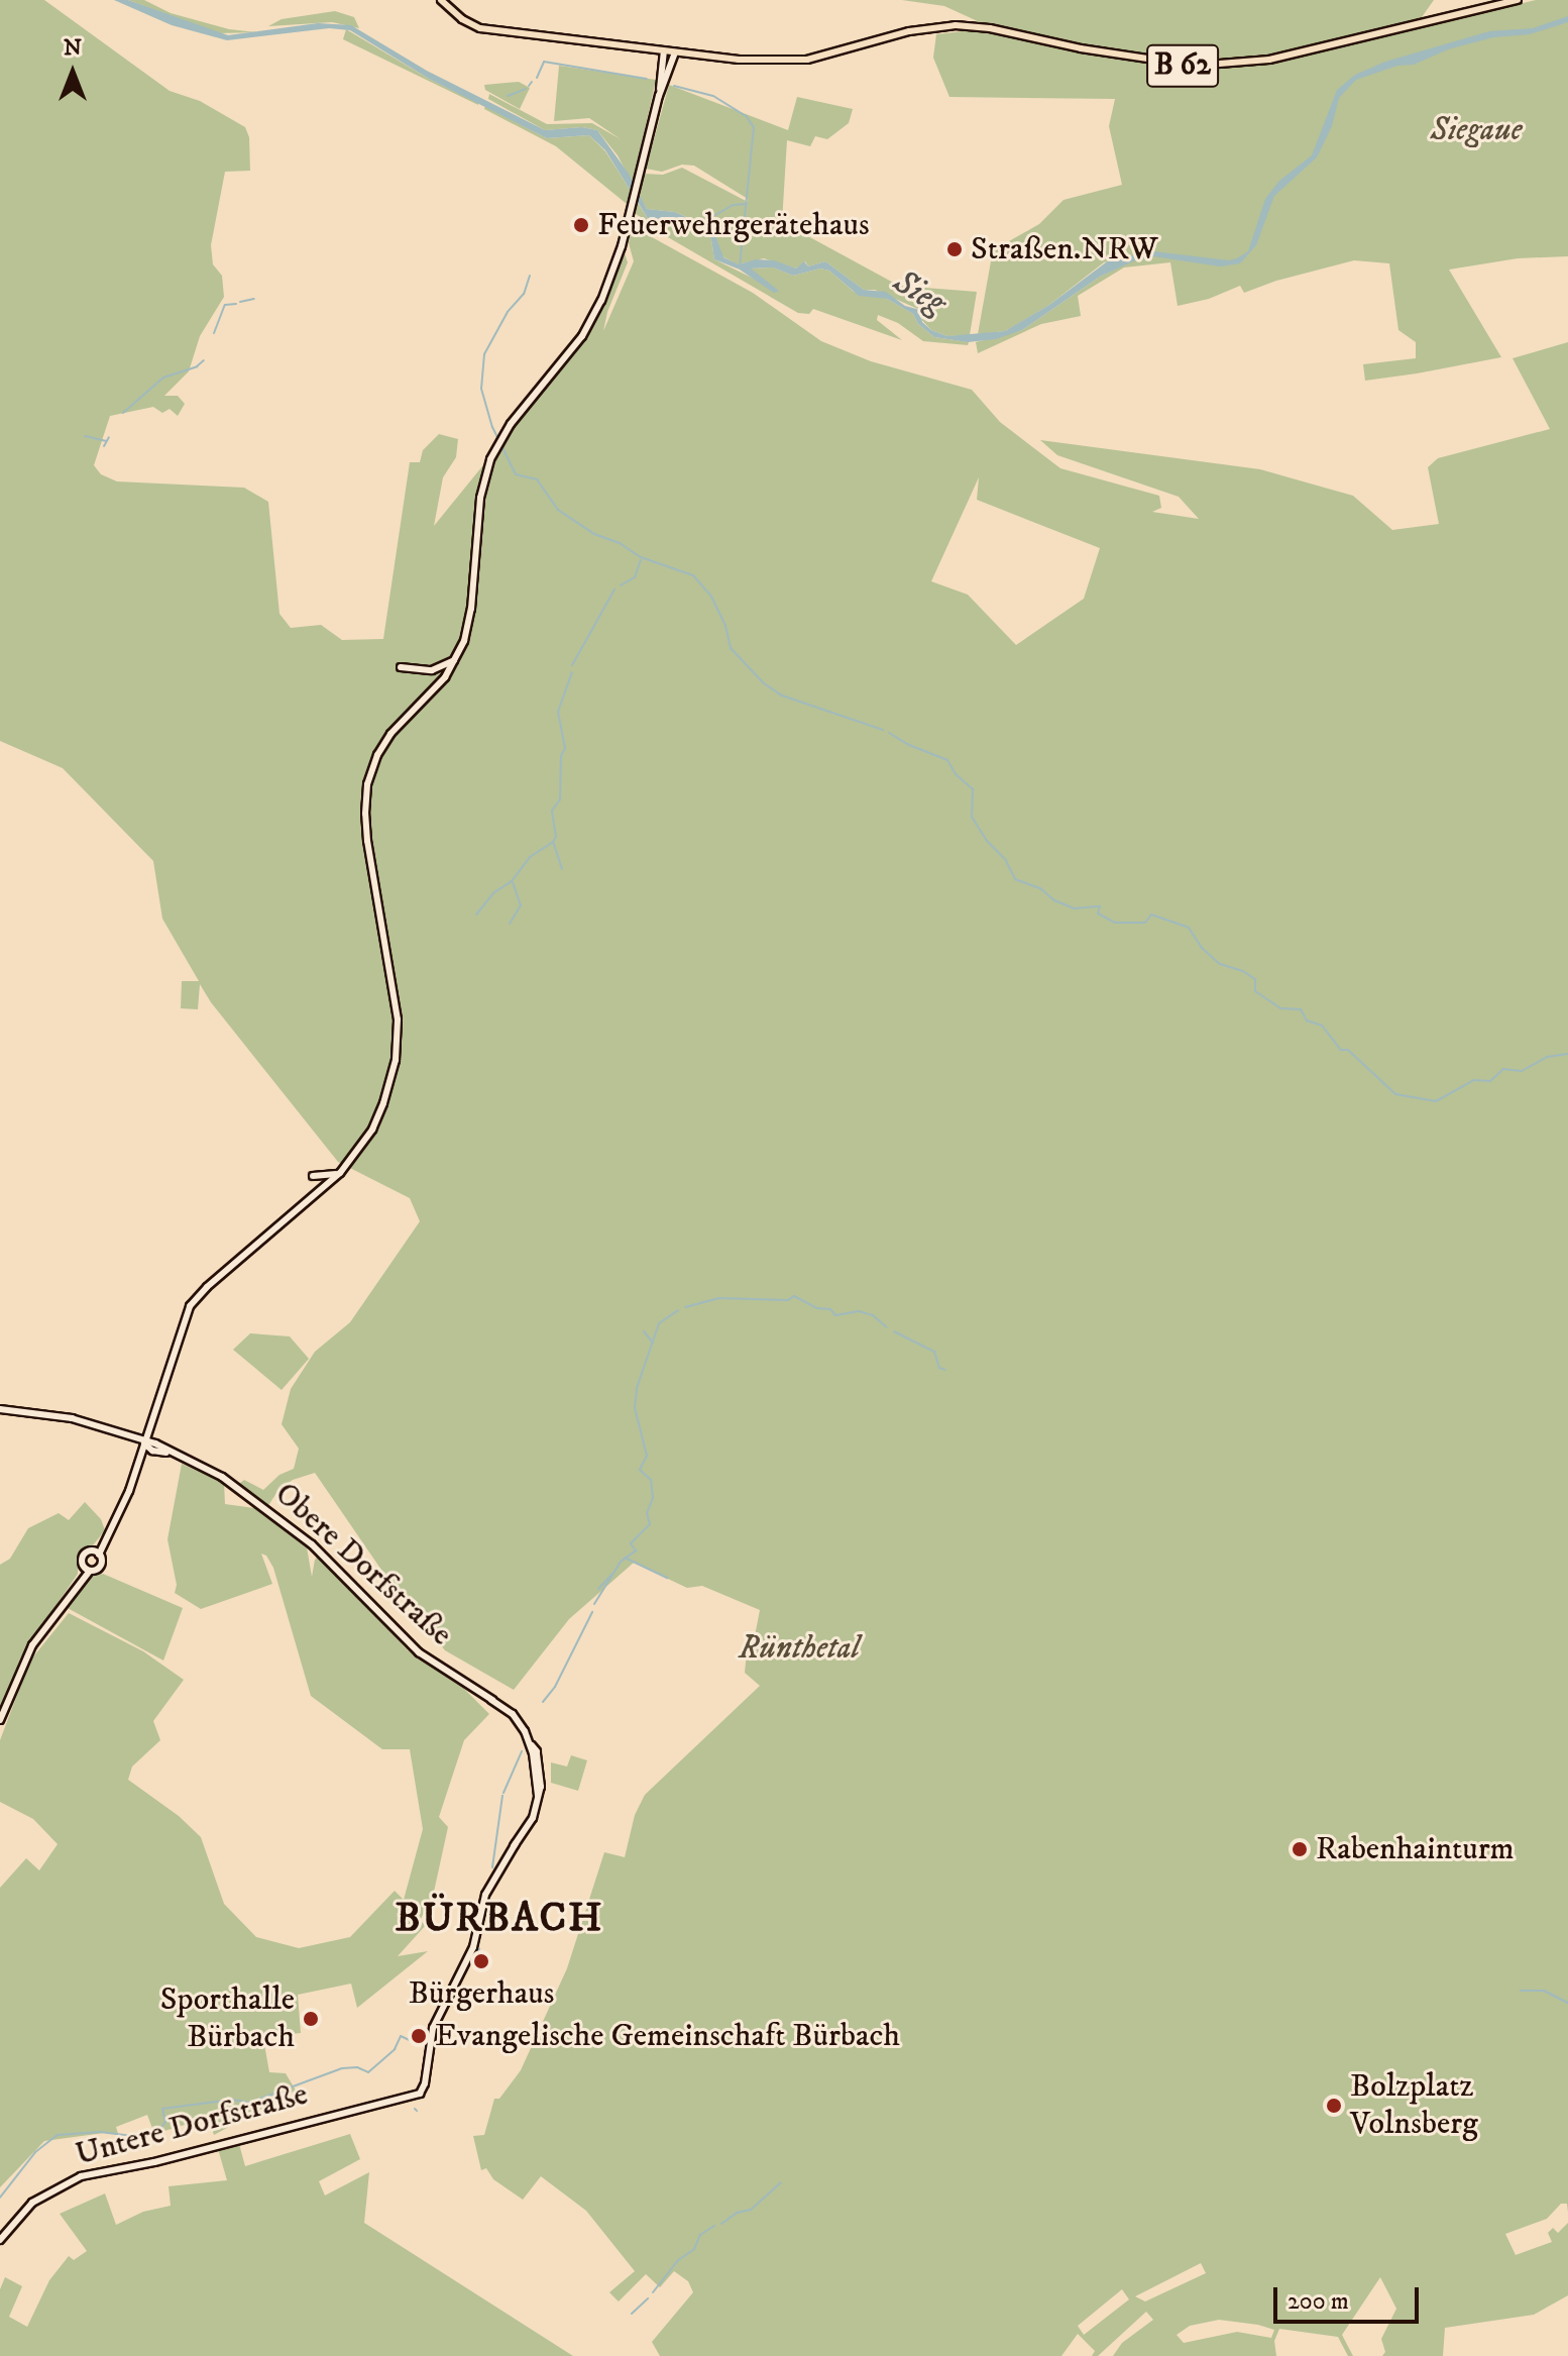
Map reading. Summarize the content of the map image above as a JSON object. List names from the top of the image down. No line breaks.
{"streets":{"main road":["B 62"],"street":["Obere Dorfstraße","Untere Dorfstraße"]},"crossings":[["Obere Dorfstraße","Untere Dorfstraße"]],"districts":["BÜRBACH"],"water":["Sieg"],"parks":["Siegaue","Rünthetal"],"places":["Feuerwehrgerätehaus","Straßen.NRW","Rabenhainturm","Bürgerhaus","Sporthalle Bürbach","Evangelische Gemeinschaft Bürbach","Bolzplatz Volnsberg"],"scale_bar":"200 m","north":"top"}
